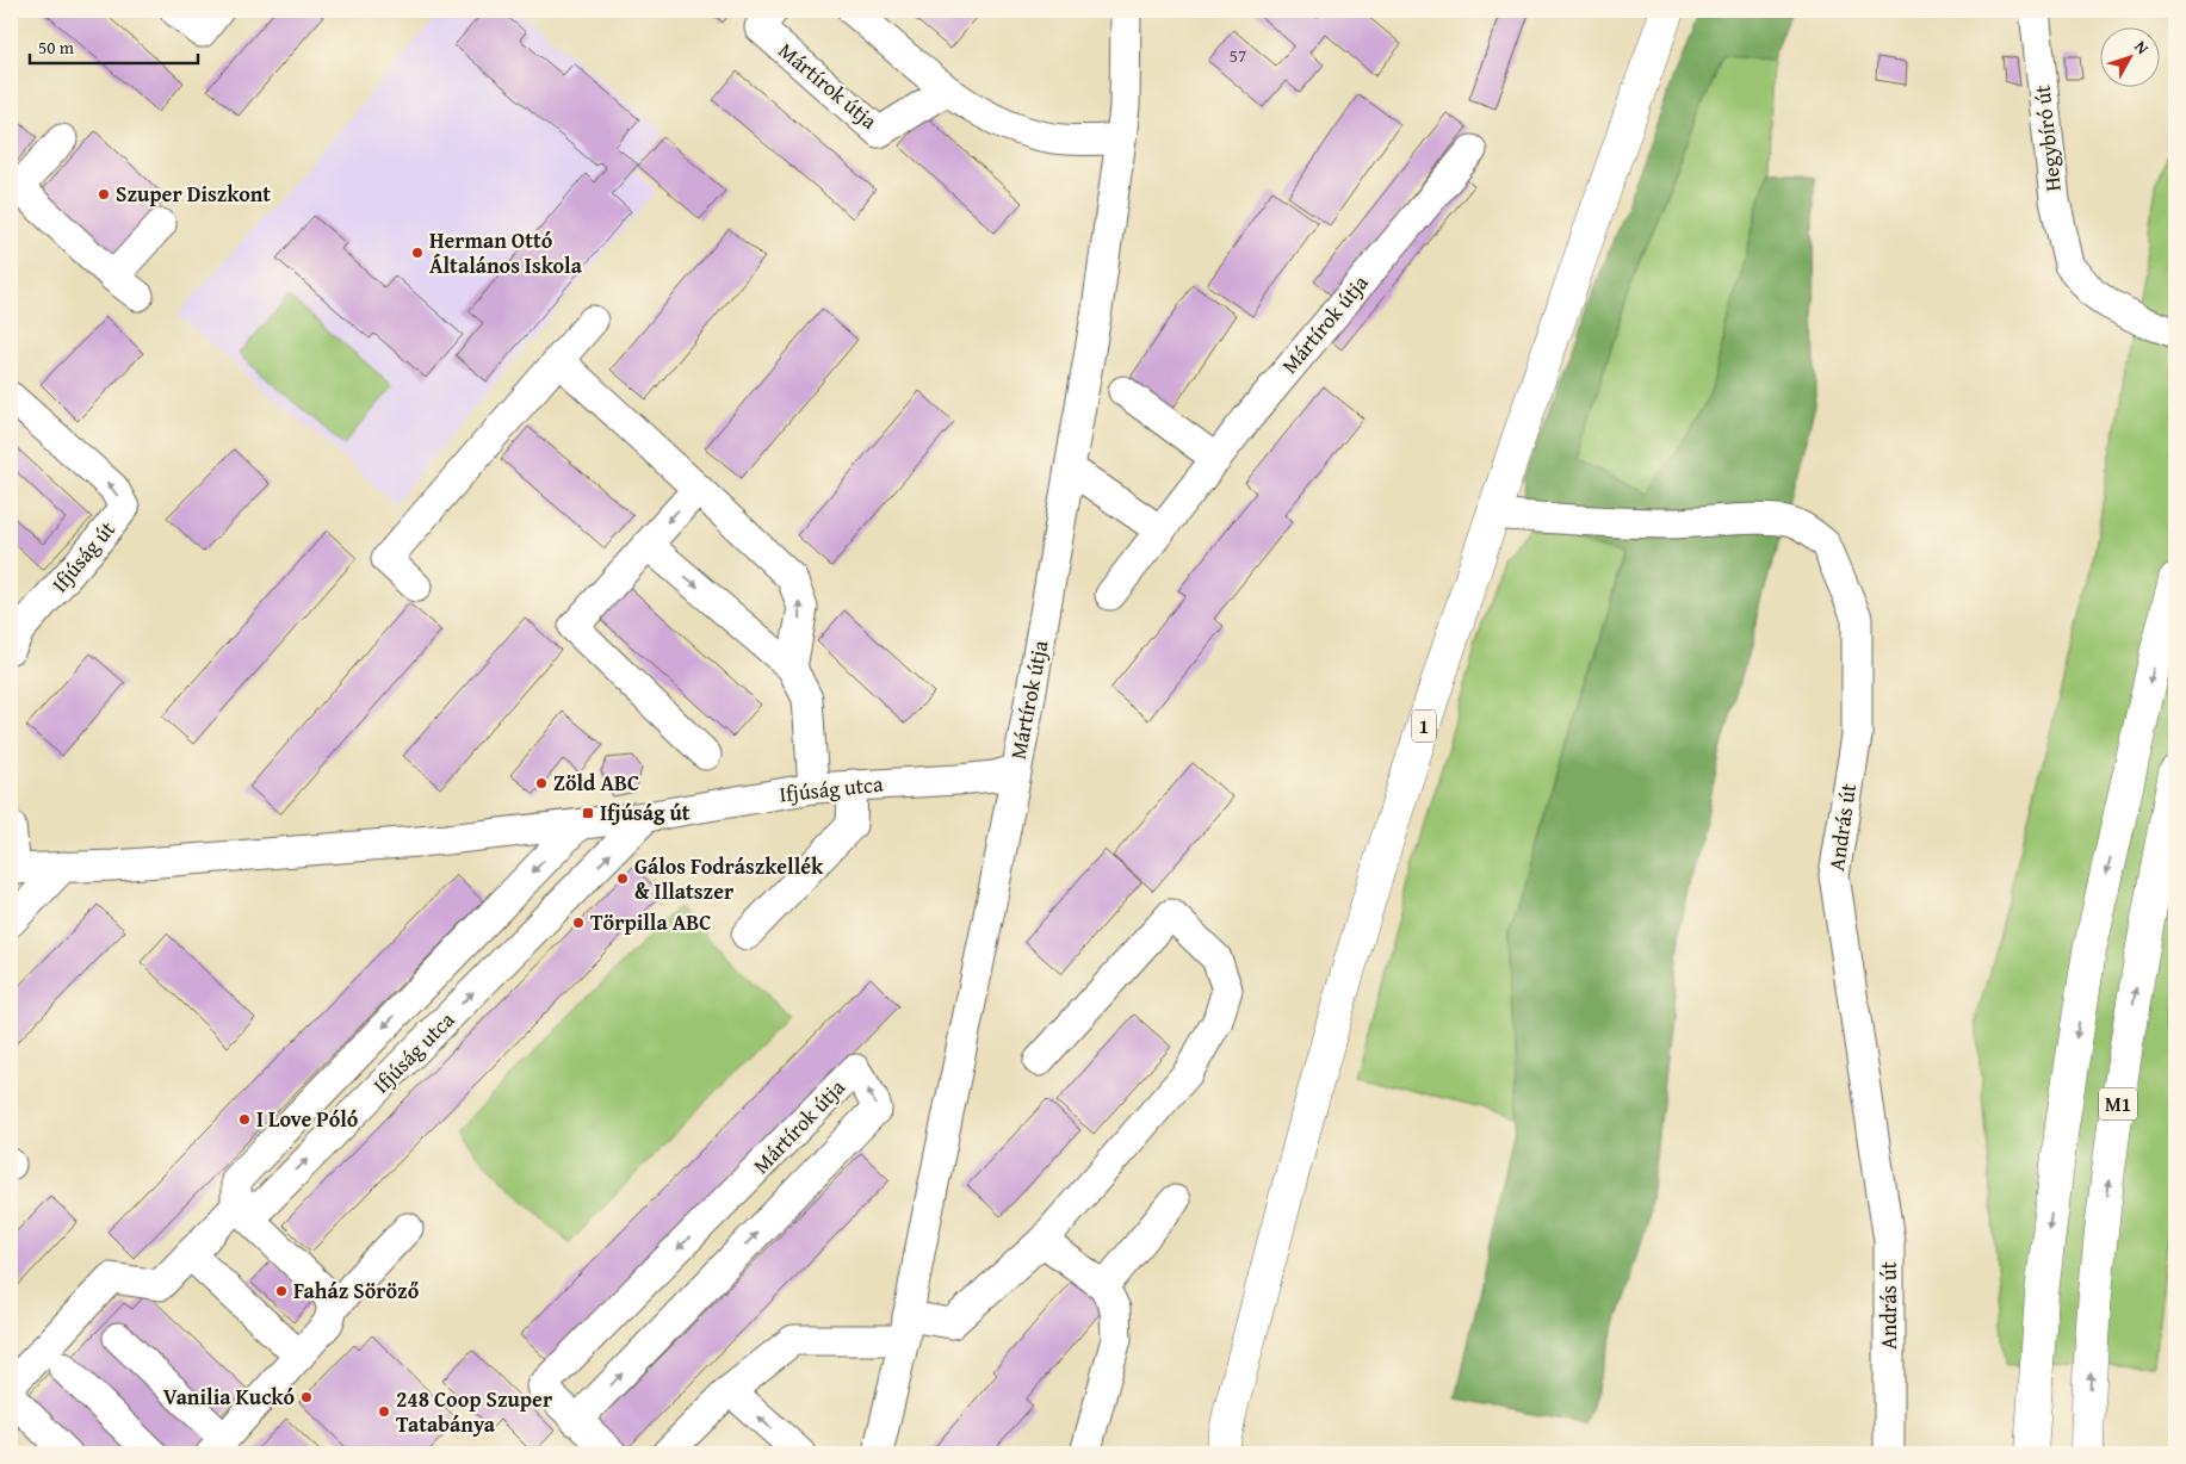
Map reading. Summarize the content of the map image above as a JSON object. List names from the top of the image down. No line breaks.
{"streets":{"main road":["1","M1"],"street":["Mártírok útja","Hegybíró út","Ifjúság út","Ifjúság utca","András út"]},"crossings":[["Mártírok útja","Ifjúság utca"],["1","András út"]],"places":{"other":["Szuper Diszkont","Herman Ottó Általános Iskola","Zöld ABC","Gálos Fodrászkellék & Illatszer","Törpilla ABC","I Love Póló","Faház Söröző","Vanilia Kuckó","248 Coop Szuper Tatabánya"],"transit":["Ifjúság út"]},"house_numbers":["57"],"scale_bar":"50 m","north":"top right"}
